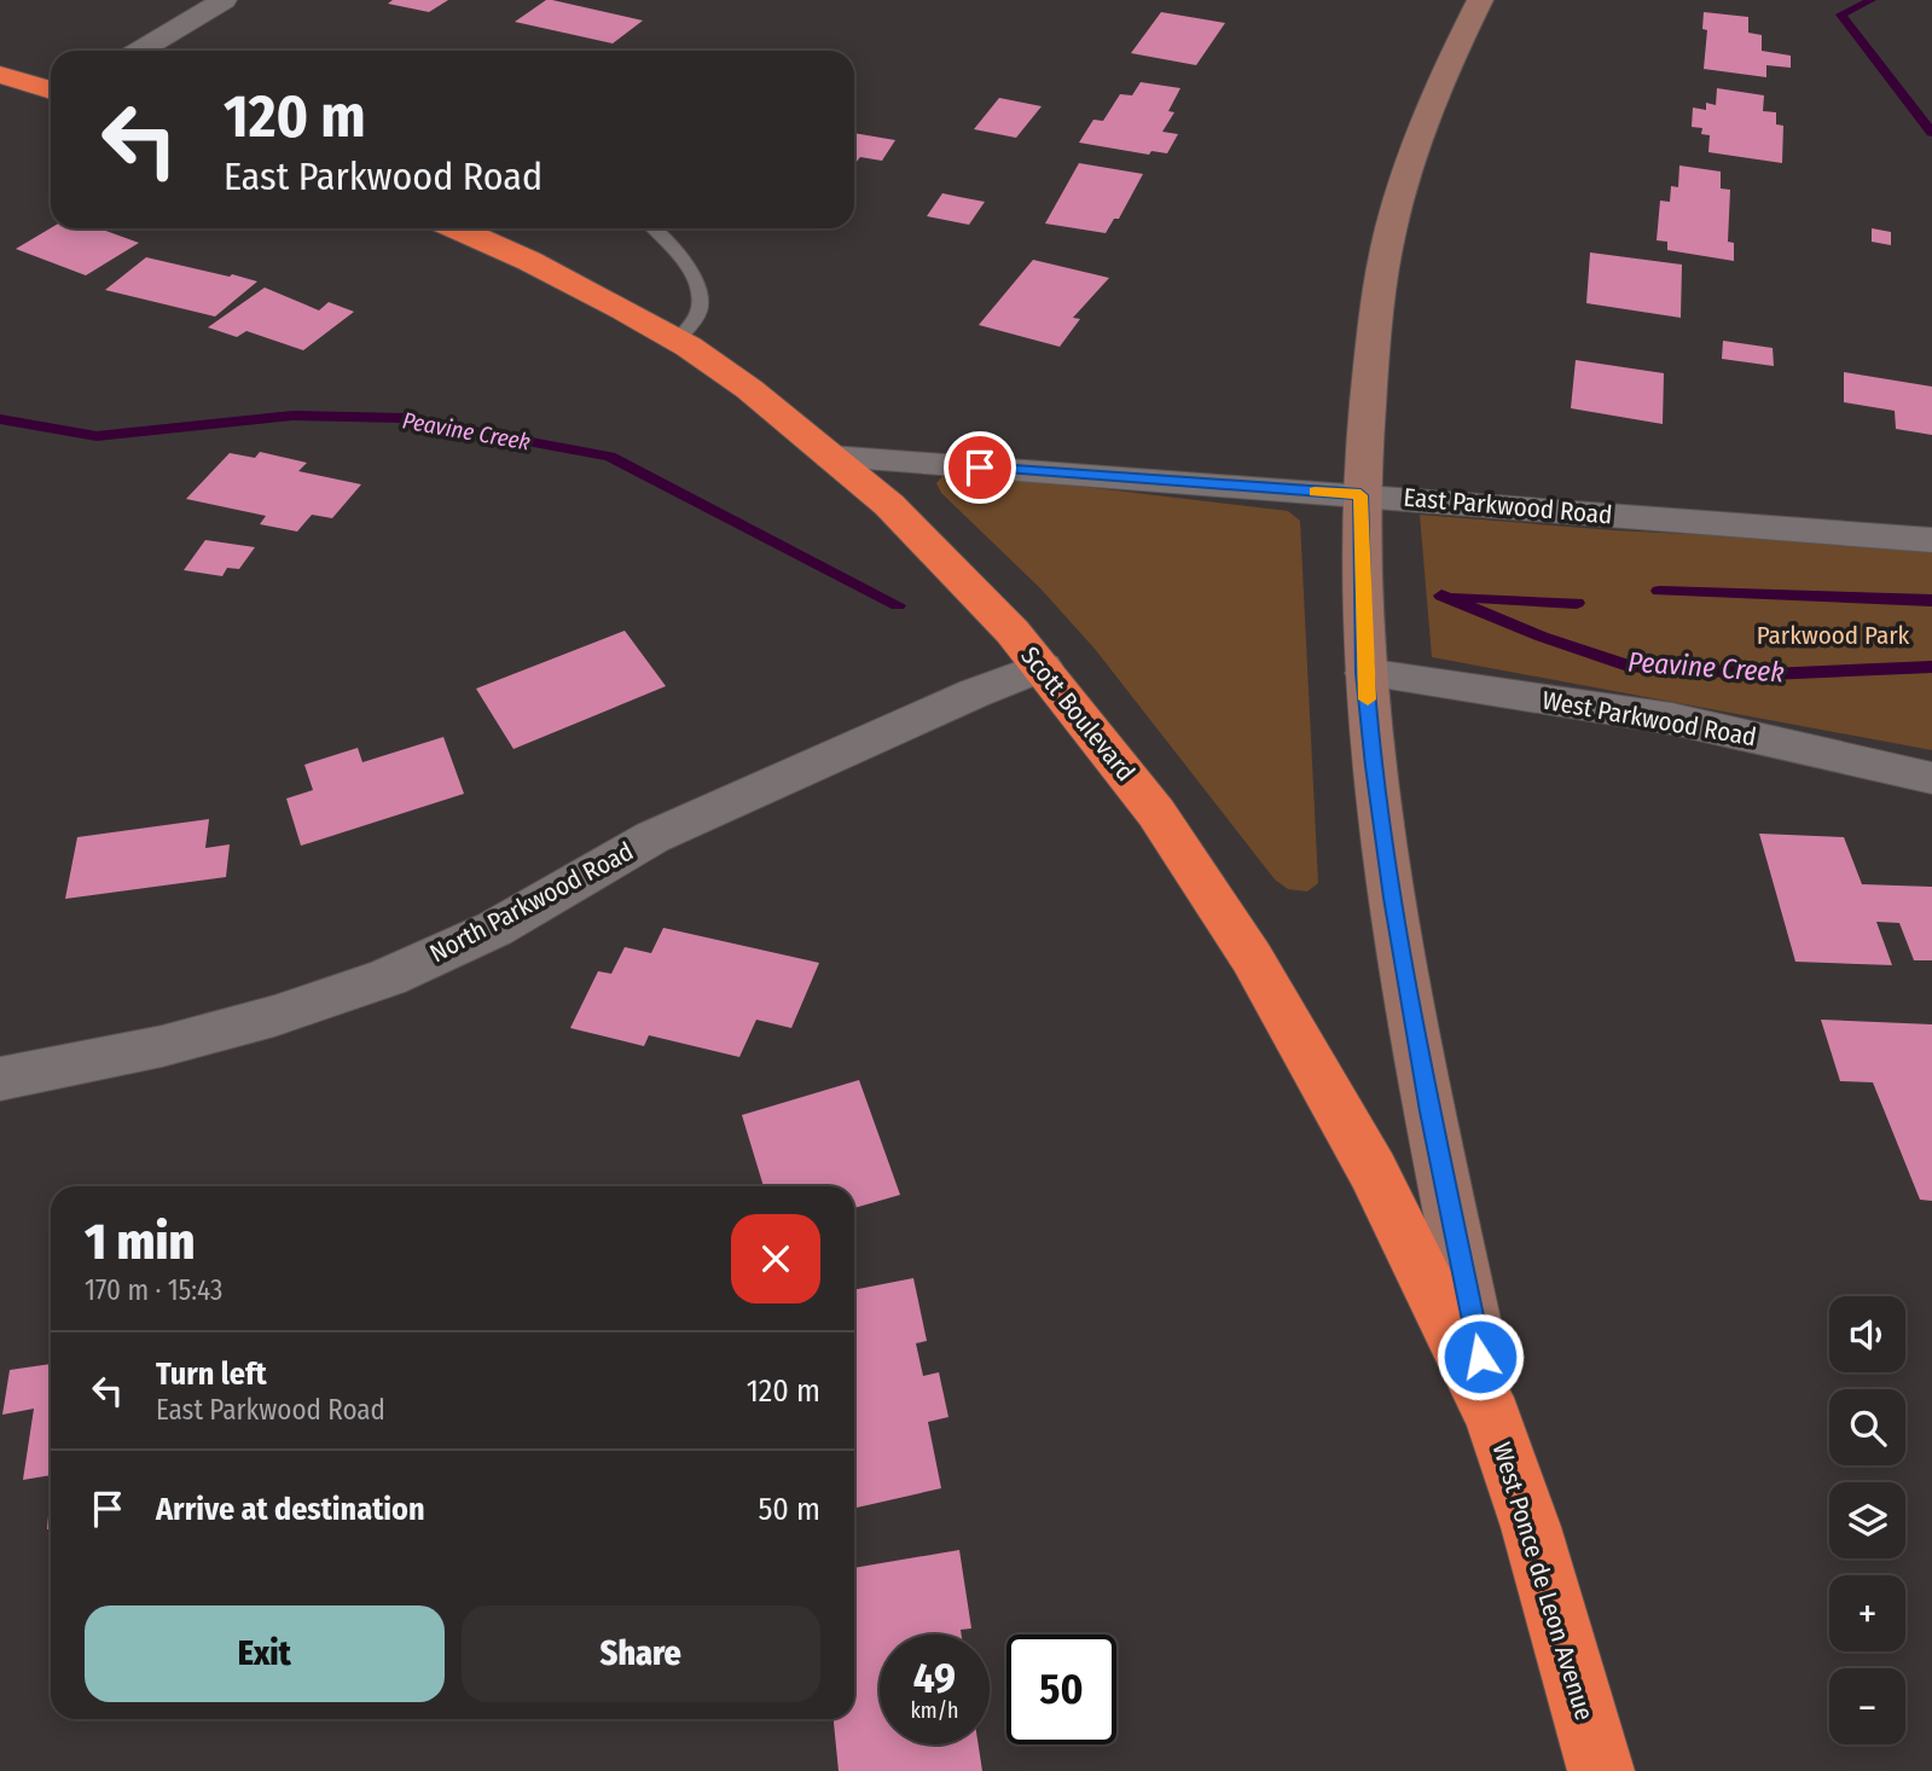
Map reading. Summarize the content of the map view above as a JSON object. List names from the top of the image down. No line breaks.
{"streets":{"highway":["Scott Boulevard","West Ponce de Leon Avenue"],"street":["East Parkwood Road","West Parkwood Road","North Parkwood Road"]},"crossings":[["East Parkwood Road","Scott Boulevard"],["East Parkwood Road","West Ponce de Leon Avenue"],["Scott Boulevard","North Parkwood Road"],["Scott Boulevard","West Ponce de Leon Avenue"],["West Parkwood Road","West Ponce de Leon Avenue"]],"water":["Peavine Creek"],"parks":["Parkwood Park"],"page":{"turn":["120 m","East Parkwood Road"],"heading":["1 min","170 m · 15:43"],"map_buttons":["+","−"],"list":[{"name":"Turn left","note":"East Parkwood Road","value":"120 m"},{"name":"Arrive at destination","value":"50 m"}],"buttons":["Exit","Share"],"speed":"49 km/h","limit":"50"}}
